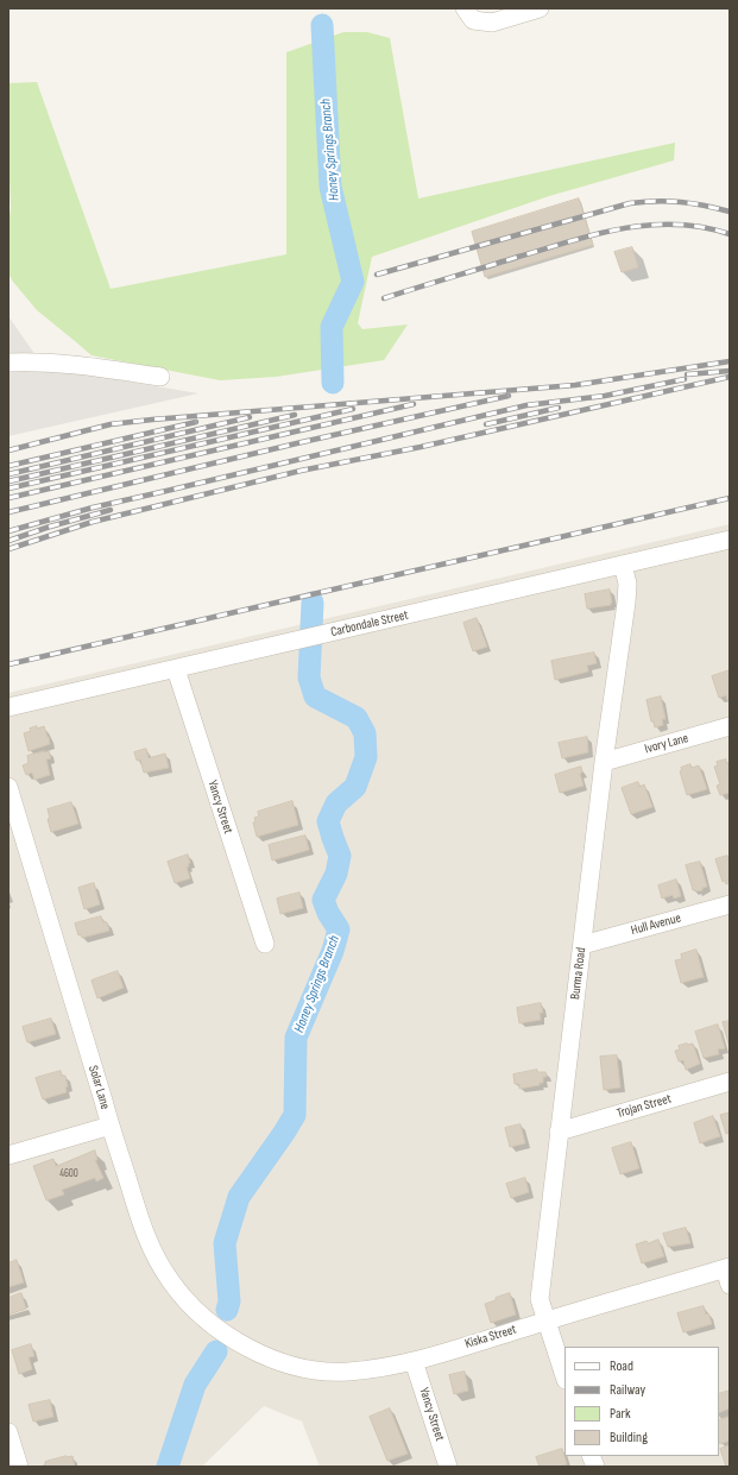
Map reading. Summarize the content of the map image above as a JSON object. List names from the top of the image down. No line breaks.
{"streets":{"street":["Carbondale Street","Ivory Lane","Yancy Street","Hull Avenue","Burma Road","Solar Lane","Trojan Street","Kiska Street"]},"crossings":[["Carbondale Street","Yancy Street"],["Carbondale Street","Burma Road"],["Ivory Lane","Burma Road"],["Yancy Street","Kiska Street"],["Hull Avenue","Burma Road"],["Burma Road","Trojan Street"],["Burma Road","Kiska Street"],["Solar Lane","Kiska Street"]],"water":["Honey Springs Branch"],"house_numbers":["4600"],"legend":["Road","Railway","Park","Building"]}
